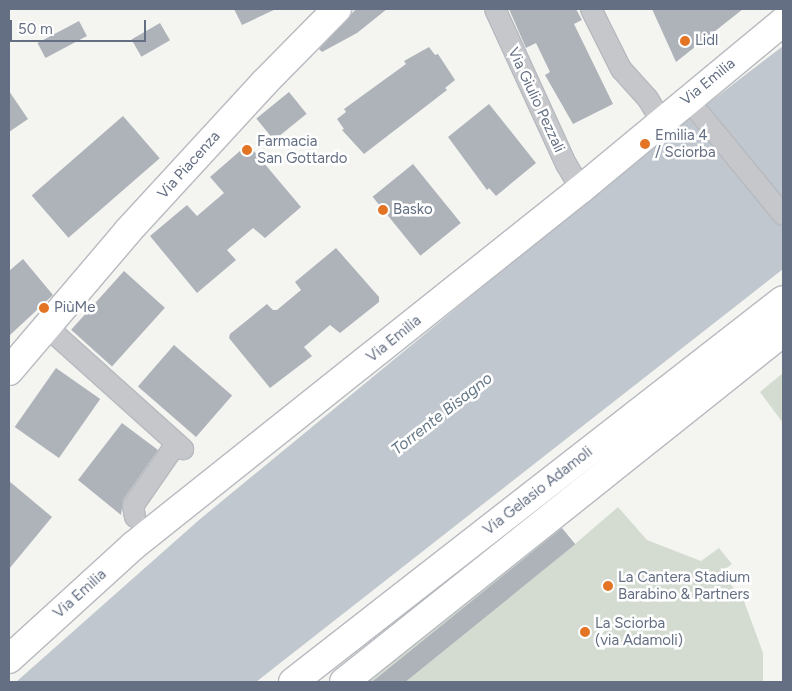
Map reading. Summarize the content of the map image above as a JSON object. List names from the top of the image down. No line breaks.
{"streets":{"main road":["Via Emilia","Via Piacenza","Via Gelasio Adamoli"],"street":["Via Giulio Pezzali"]},"crossings":[["Via Emilia","Via Giulio Pezzali"]],"water":["Torrente Bisagno"],"places":["Lidl","Emilia 4 / Sciorba","Farmacia San Gottardo","Basko","PiùMe","La Cantera Stadium Barabino & Partners","La Sciorba (via Adamoli)"],"scale_bar":"50 m"}
